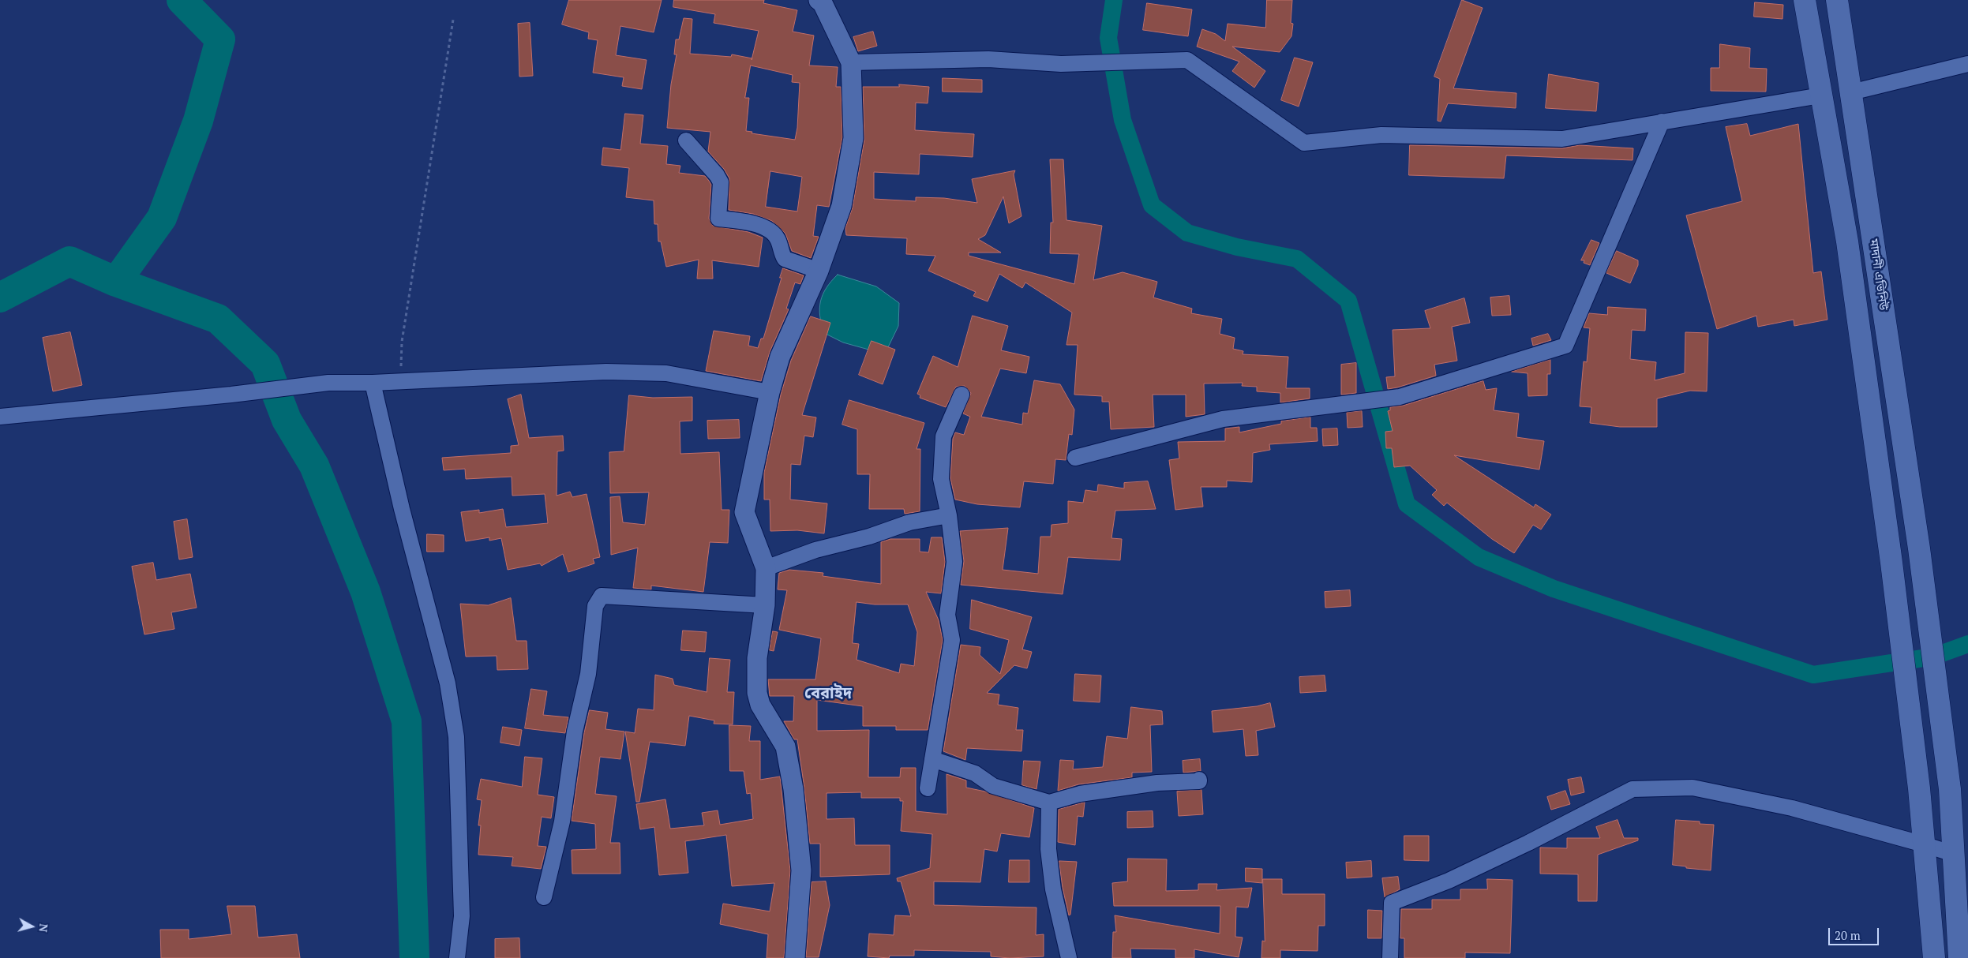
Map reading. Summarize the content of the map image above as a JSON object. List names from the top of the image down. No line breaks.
{"streets":{"main road":["মাদানী এভিনিউ"]},"districts":["বেরাইদ"],"scale_bar":"20 m","north":"right"}
